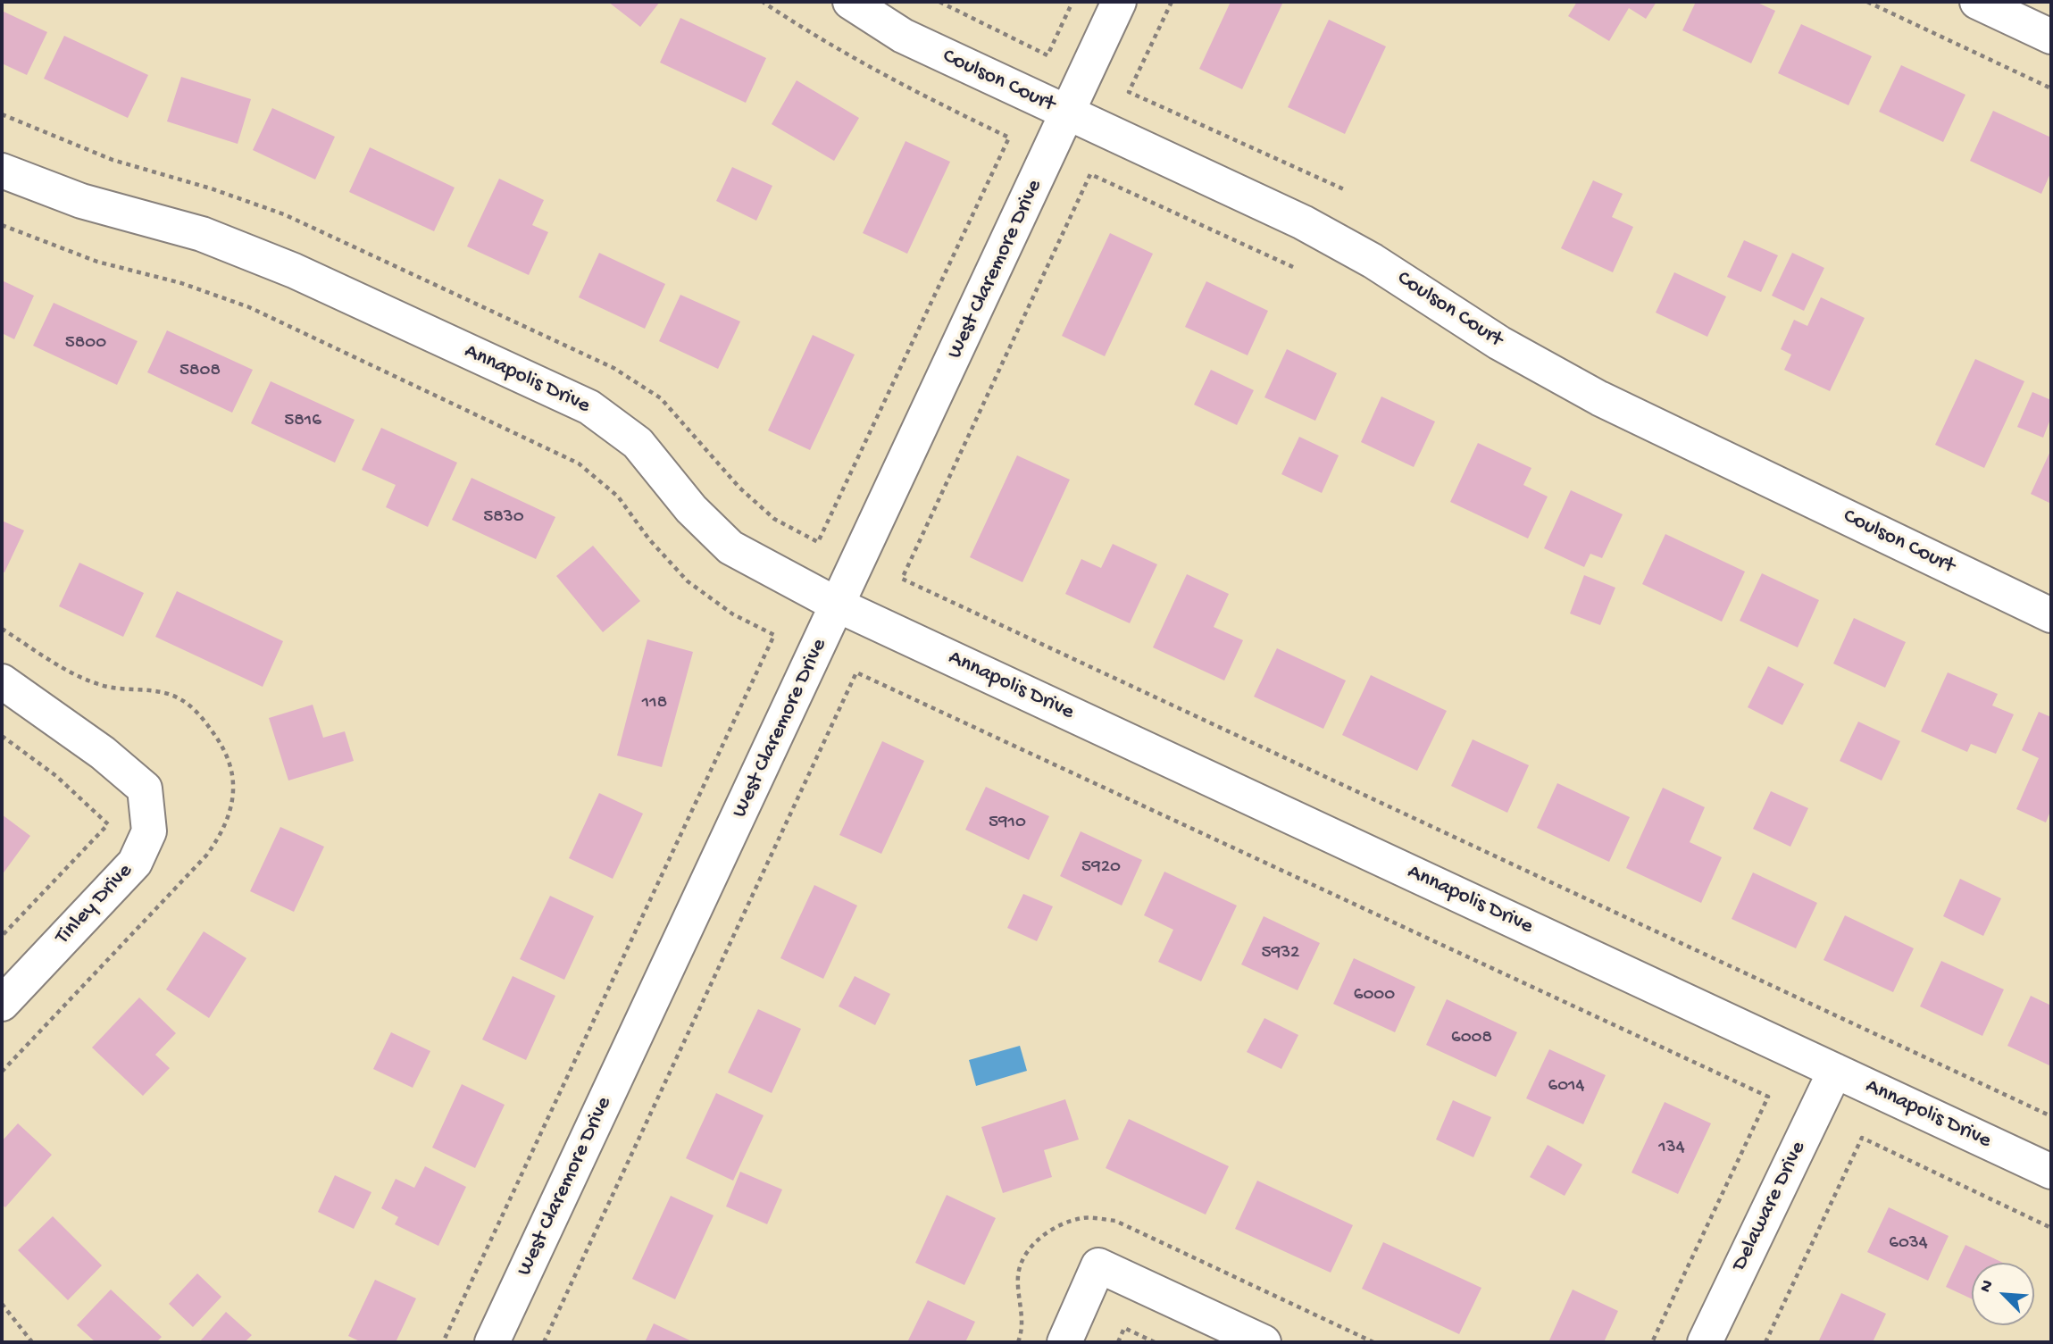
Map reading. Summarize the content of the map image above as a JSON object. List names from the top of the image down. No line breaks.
{"streets":{"street":["Coulson Court","West Claremore Drive","Annapolis Drive","Tinley Drive","Delaware Drive"]},"crossings":[["Coulson Court","West Claremore Drive"],["West Claremore Drive","Annapolis Drive"],["Annapolis Drive","Delaware Drive"]],"house_numbers":["5800","5808","5816","5830","118","5910","5920","5932","6000","6008","6014","134","6034"],"north":"top left"}
